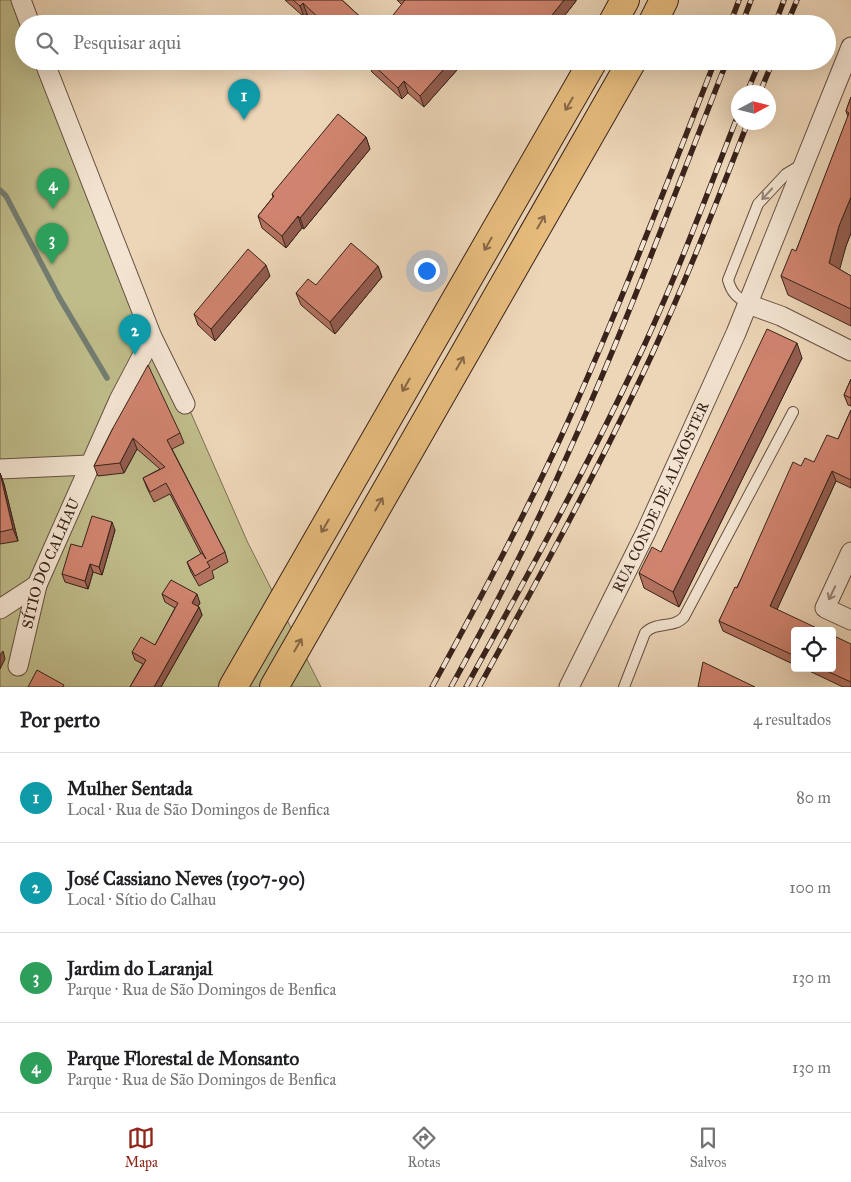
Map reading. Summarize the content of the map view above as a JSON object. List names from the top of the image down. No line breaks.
{"streets":{"street":["RUA CONDE DE ALMOSTER","SÍTIO DO CALHAU"]},"north":"right","page":{"search":"Pesquisar aqui","pins":["1","4","3","2"],"heading":["Por perto","4 resultados"],"list":[{"mark":"1","name":"Mulher Sentada","note":"Local · Rua de São Domingos de Benfica","value":"80 m"},{"mark":"2","name":"José Cassiano Neves (1907-90)","note":"Local · Sítio do Calhau","value":"100 m"},{"mark":"3","name":"Jardim do Laranjal","note":"Parque · Rua de São Domingos de Benfica","value":"130 m"},{"mark":"4","name":"Parque Florestal de Monsanto","note":"Parque · Rua de São Domingos de Benfica","value":"130 m"}],"nav":["Mapa","Rotas","Salvos"]}}
